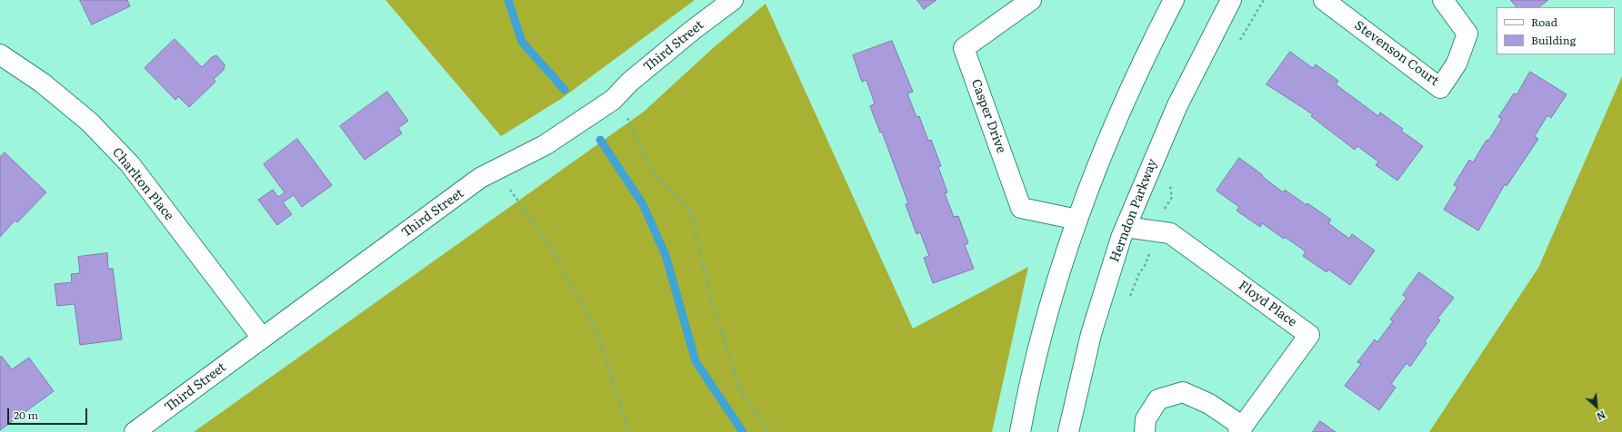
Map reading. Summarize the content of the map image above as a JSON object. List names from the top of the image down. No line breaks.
{"streets":{"street":["Third Street","Stevenson Court","Casper Drive","Charlton Place","Herndon Parkway","Floyd Place"]},"crossings":[["Third Street","Charlton Place"],["Herndon Parkway","Floyd Place"]],"legend":["Road","Building"],"scale_bar":"20 m","north":"bottom right"}
